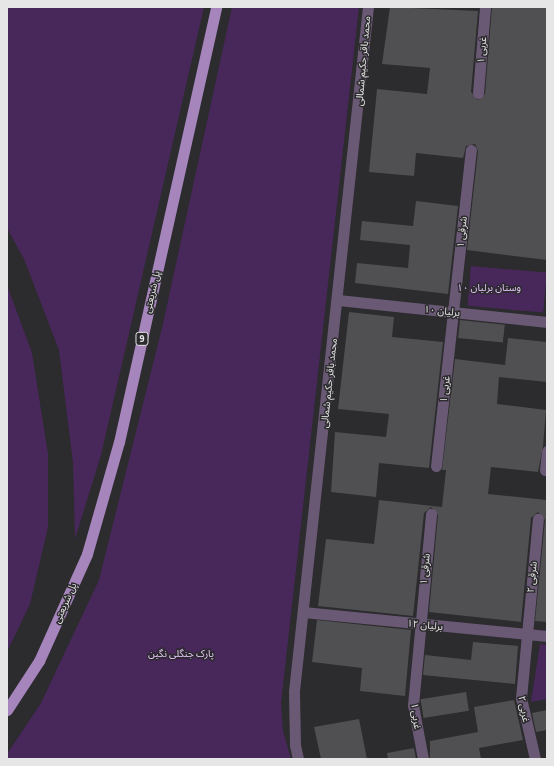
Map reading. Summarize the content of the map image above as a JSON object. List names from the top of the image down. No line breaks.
{"streets":{"main road":["پل شریعتی","9"],"street":["۱ غربی","محمد باقر حکیم شمالی","۱ شرقی","برلیان ۱۰","۲ شرقی","برلیان ۱۲","۲ غربی"]},"crossings":[["۱ غربی","۱ شرقی"],["۱ غربی","برلیان ۱۰"],["۱ غربی","برلیان ۱۲"],["محمد باقر حکیم شمالی","برلیان ۱۰"],["محمد باقر حکیم شمالی","برلیان ۱۲"],["۱ شرقی","برلیان ۱۰"],["۱ شرقی","برلیان ۱۲"],["۲ شرقی","برلیان ۱۲"],["۲ شرقی","۲ غربی"],["برلیان ۱۲","۲ غربی"]],"parks":["وستان برلیان ۱۰","پارک جنگلی نگین"]}
